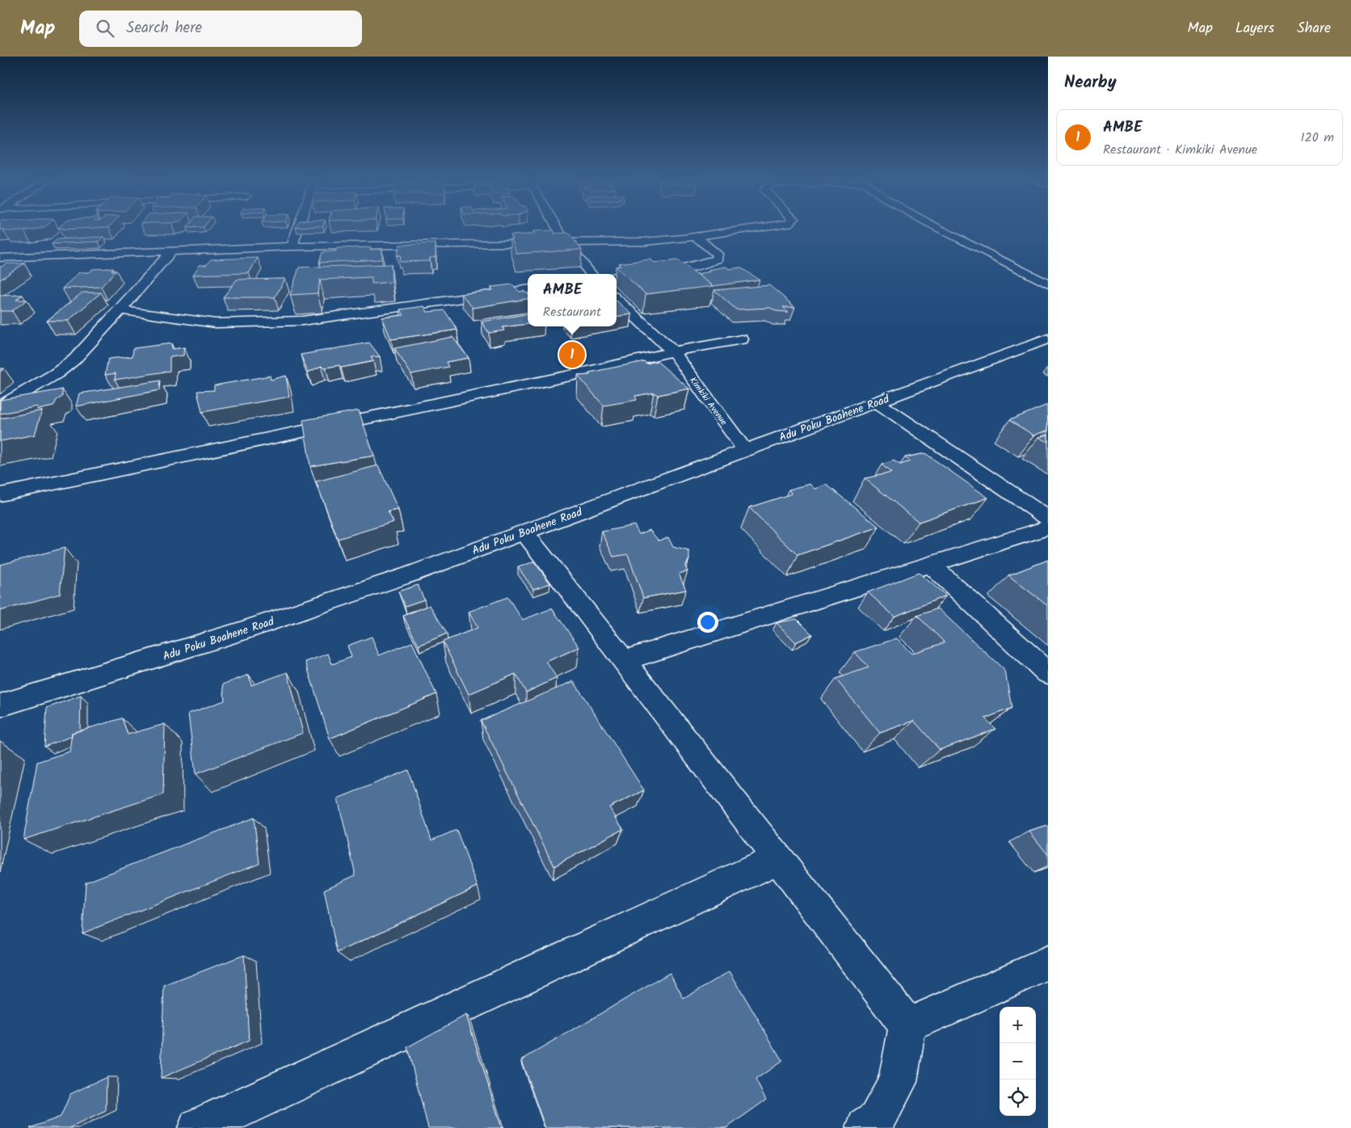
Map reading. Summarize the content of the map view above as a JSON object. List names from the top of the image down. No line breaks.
{"streets":{"street":["Kimkiki Avenue","Adu Poku Boahene Road"]},"crossings":[["Kimkiki Avenue","Adu Poku Boahene Road"]],"page":{"header":"Map","search":"Search here","nav":["Map","Layers","Share"],"heading":"Nearby","list":[{"mark":"1","name":"AMBE","note":"Restaurant · Kimkiki Avenue","value":"120 m"}],"popup":["AMBE","Restaurant"],"pins":"1","map_buttons":["+","−"]}}
